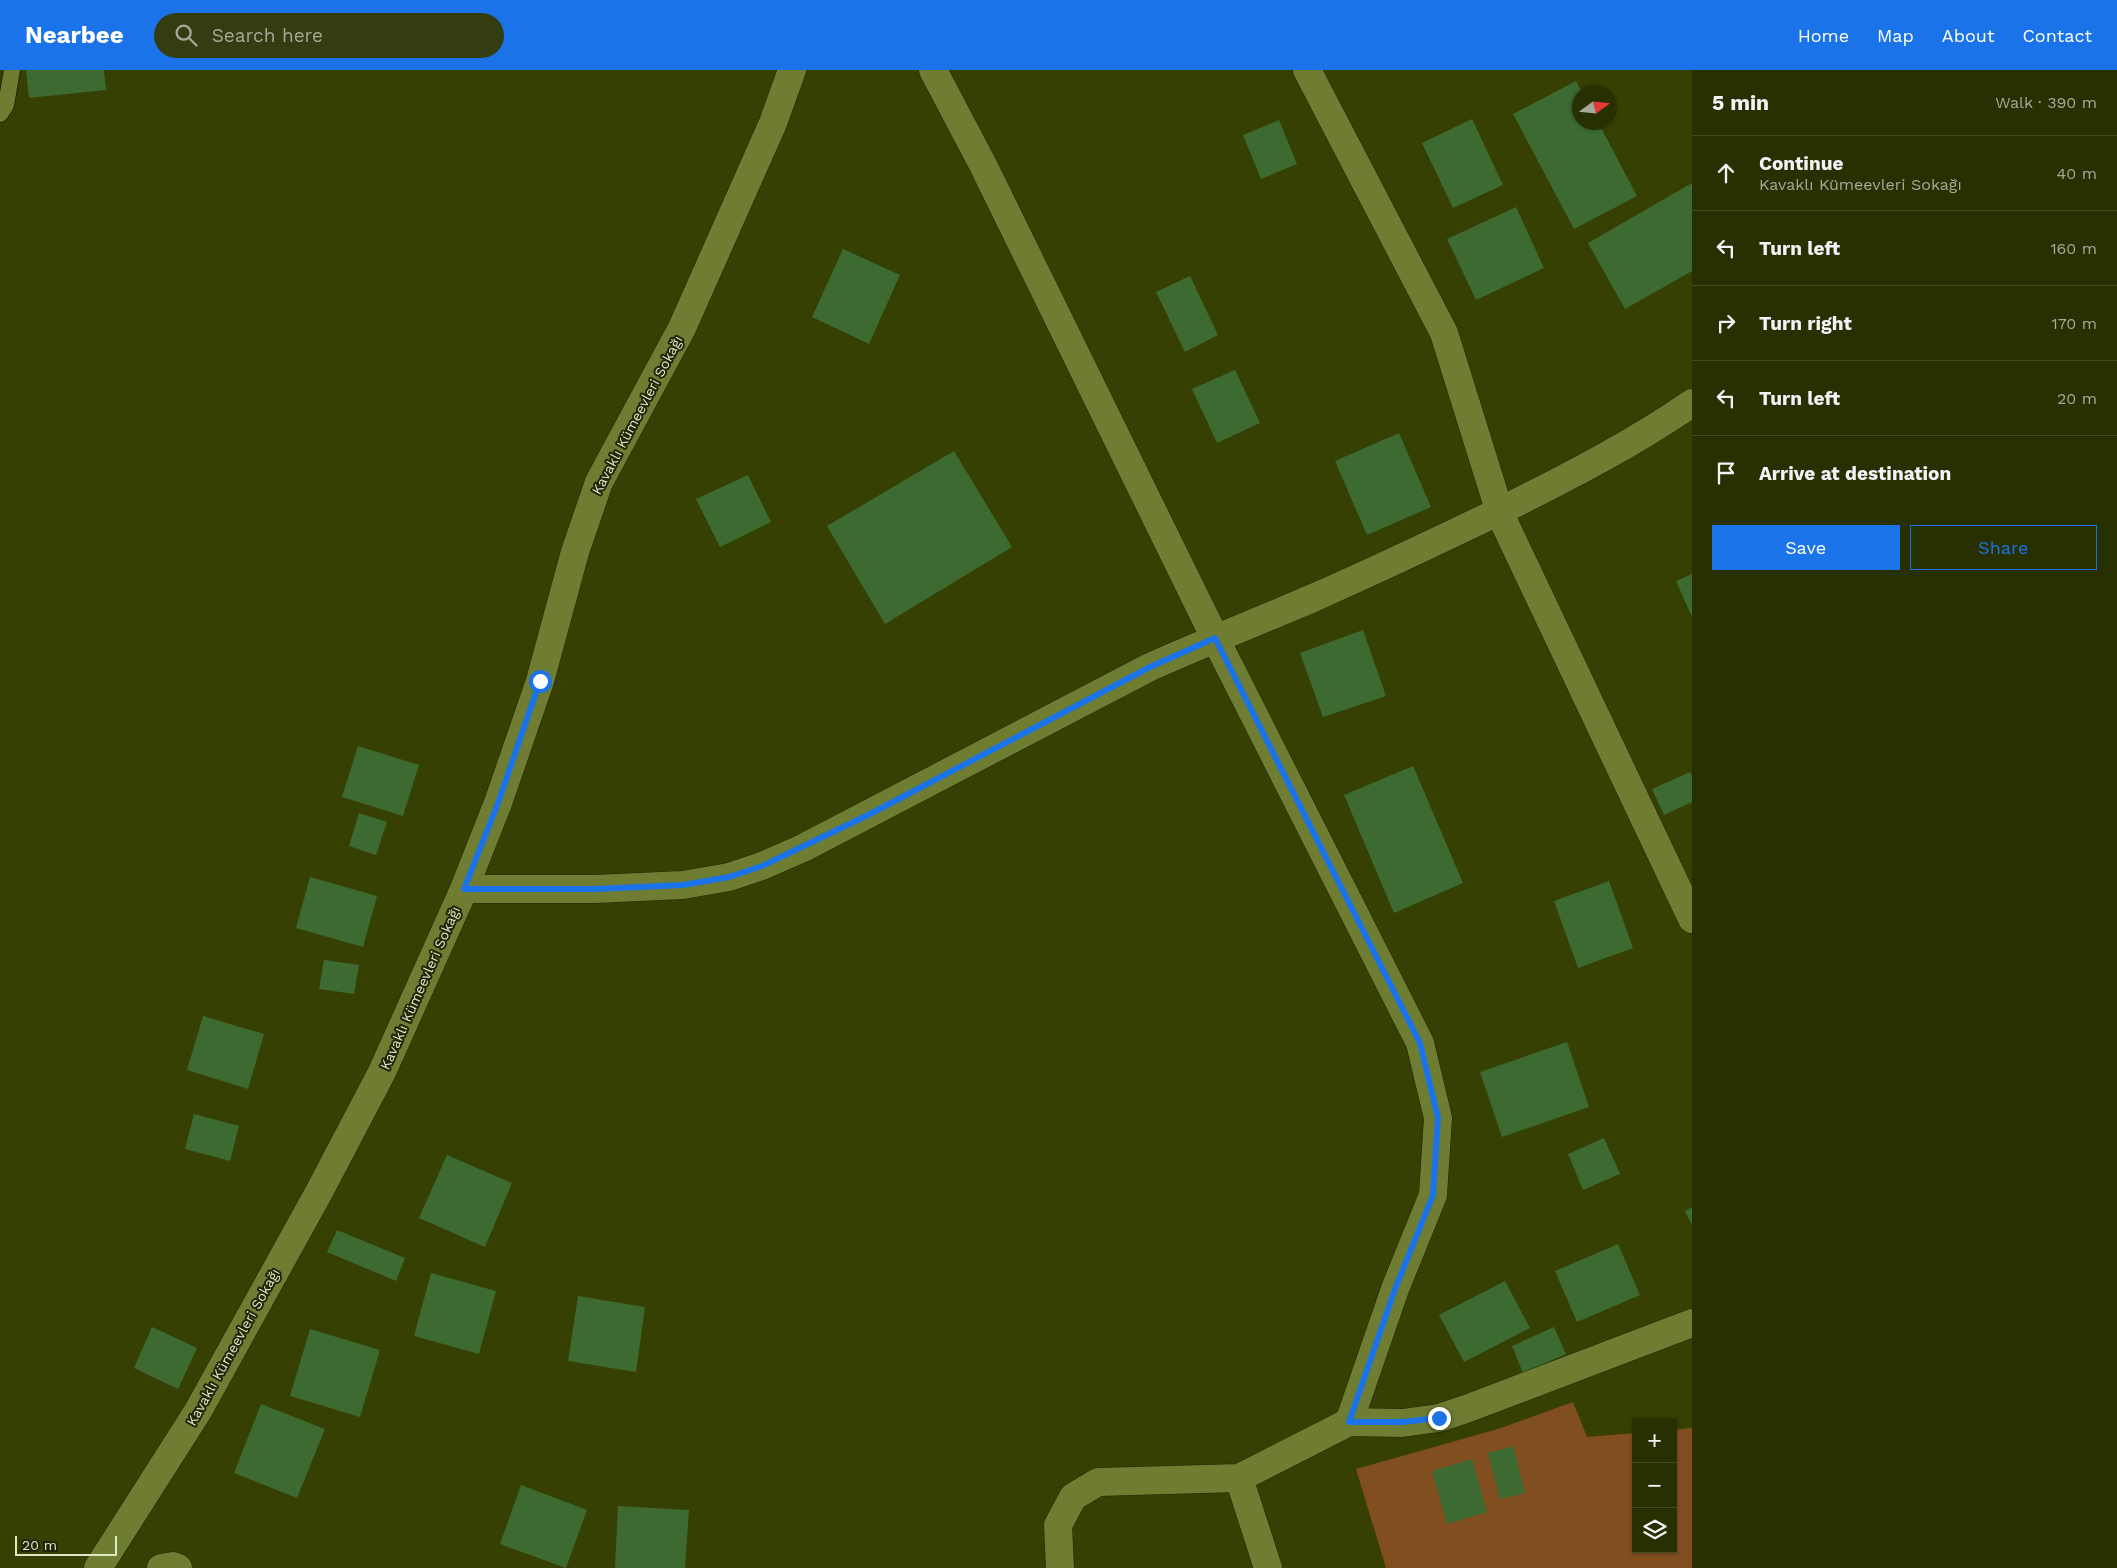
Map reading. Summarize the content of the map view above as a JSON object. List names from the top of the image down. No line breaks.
{"streets":{"street":["Kavaklı Kümeevleri Sokağı"]},"scale_bar":"20 m","north":"right","page":{"header":"Nearbee","search":"Search here","nav":["Home","Map","About","Contact"],"heading":["5 min","Walk · 390 m"],"list":[["Continue","Kavaklı Kümeevleri Sokağı","40 m"],["Turn left","160 m"],["Turn right","170 m"],["Turn left","20 m"],"Arrive at destination"],"buttons":["Save","Share"],"map_buttons":["+","−"],"scale":"20 m"}}
